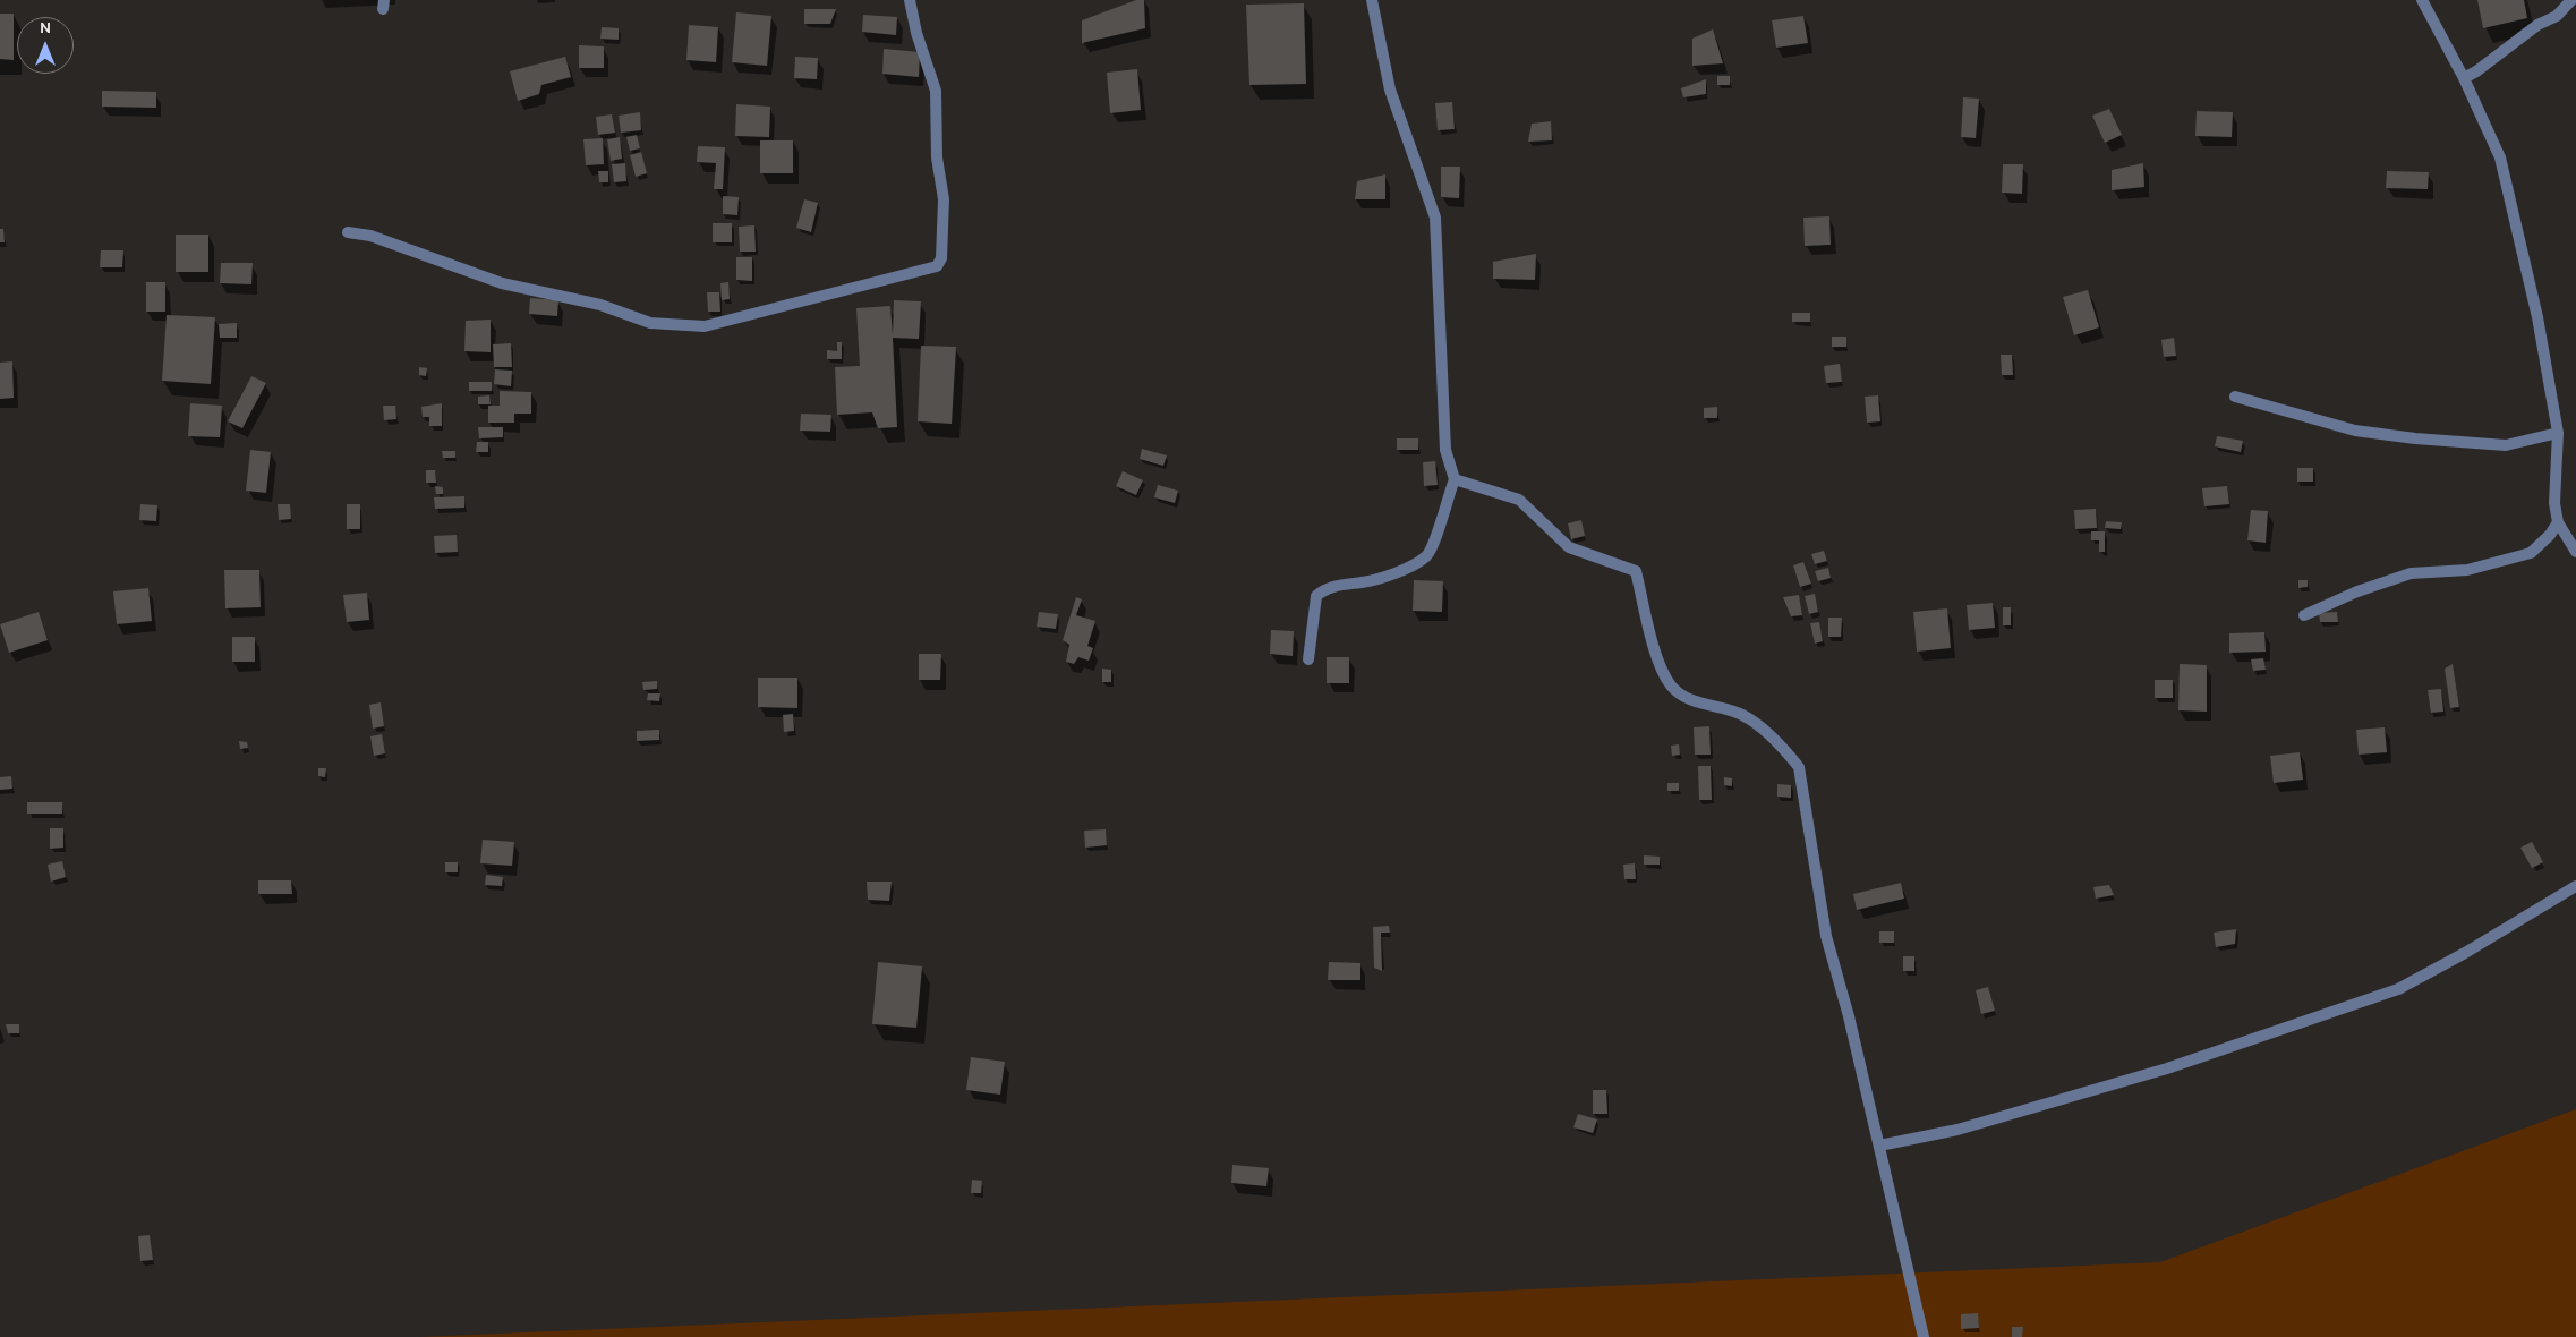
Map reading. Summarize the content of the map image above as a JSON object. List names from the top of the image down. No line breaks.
{"north":"top"}
